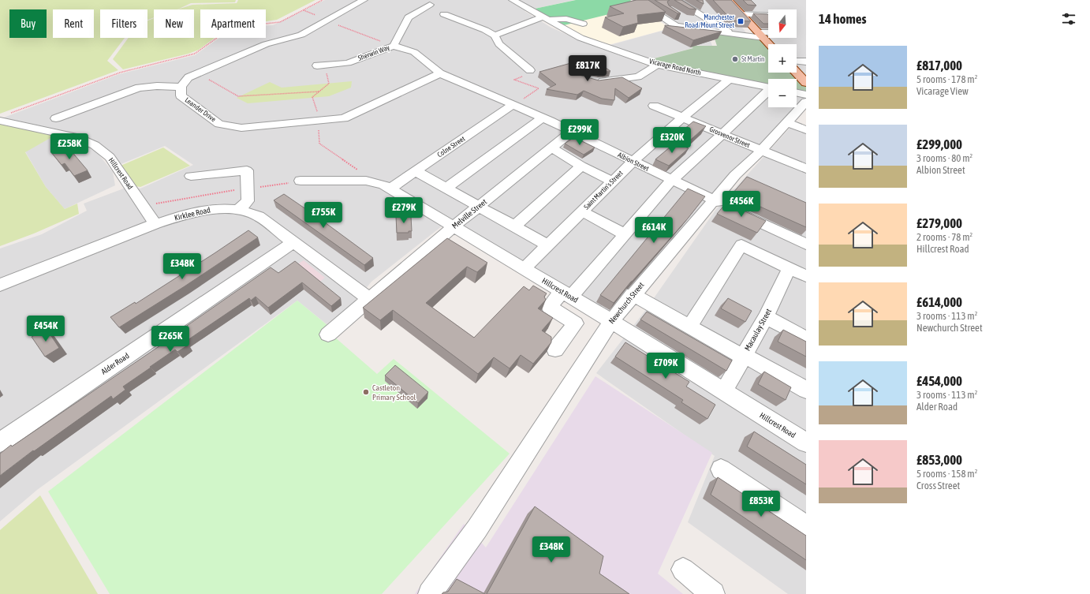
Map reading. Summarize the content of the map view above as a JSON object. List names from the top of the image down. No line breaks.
{"streets":{"street":["Sherwin Way","Vicarage Road North","Leander Drive","Grosvenor Street","Colne Street","Albion Street","Hillcrest Road","Saint Martin's Street","Kirklee Road","Melville Street","Newchurch Street","Macaulay Street","Alder Road"]},"crossings":[["Sherwin Way","Albion Street"],["Vicarage Road North","Saint Martin's Street"],["Leander Drive","Albion Street"],["Grosvenor Street","Saint Martin's Street"],["Grosvenor Street","Newchurch Street"],["Colne Street","Albion Street"],["Colne Street","Hillcrest Road"],["Albion Street","Saint Martin's Street"],["Albion Street","Melville Street"],["Albion Street","Newchurch Street"],["Hillcrest Road","Saint Martin's Street"],["Hillcrest Road","Kirklee Road"],["Hillcrest Road","Melville Street"],["Hillcrest Road","Newchurch Street"],["Hillcrest Road","Macaulay Street"],["Kirklee Road","Melville Street"],["Kirklee Road","Alder Road"]],"places":{"transit":["Manchester Road/Mount Street"],"other":["St Martin","Castleton Primary School"]},"north":"bottom","page":{"heading":"14 homes","map_buttons":["+","−"],"chip":["Buy","Rent","Filters","New","Apartment"],"list":[{"name":"£817,000","note":"5 rooms · 178 m² · Vicarage View"},{"name":"£299,000","note":"3 rooms · 80 m² · Albion Street"},{"name":"£279,000","note":"2 rooms · 78 m² · Hillcrest Road"},{"name":"£614,000","note":"3 rooms · 113 m² · Newchurch Street"},{"name":"£454,000","note":"3 rooms · 113 m² · Alder Road"},{"name":"£853,000","note":"5 rooms · 158 m² · Cross Street"}],"price":["£817K","£299K","£320K","£258K","£456K","£279K","£755K","£614K","£348K","£454K","£265K","£709K","£853K","£348K"]}}
